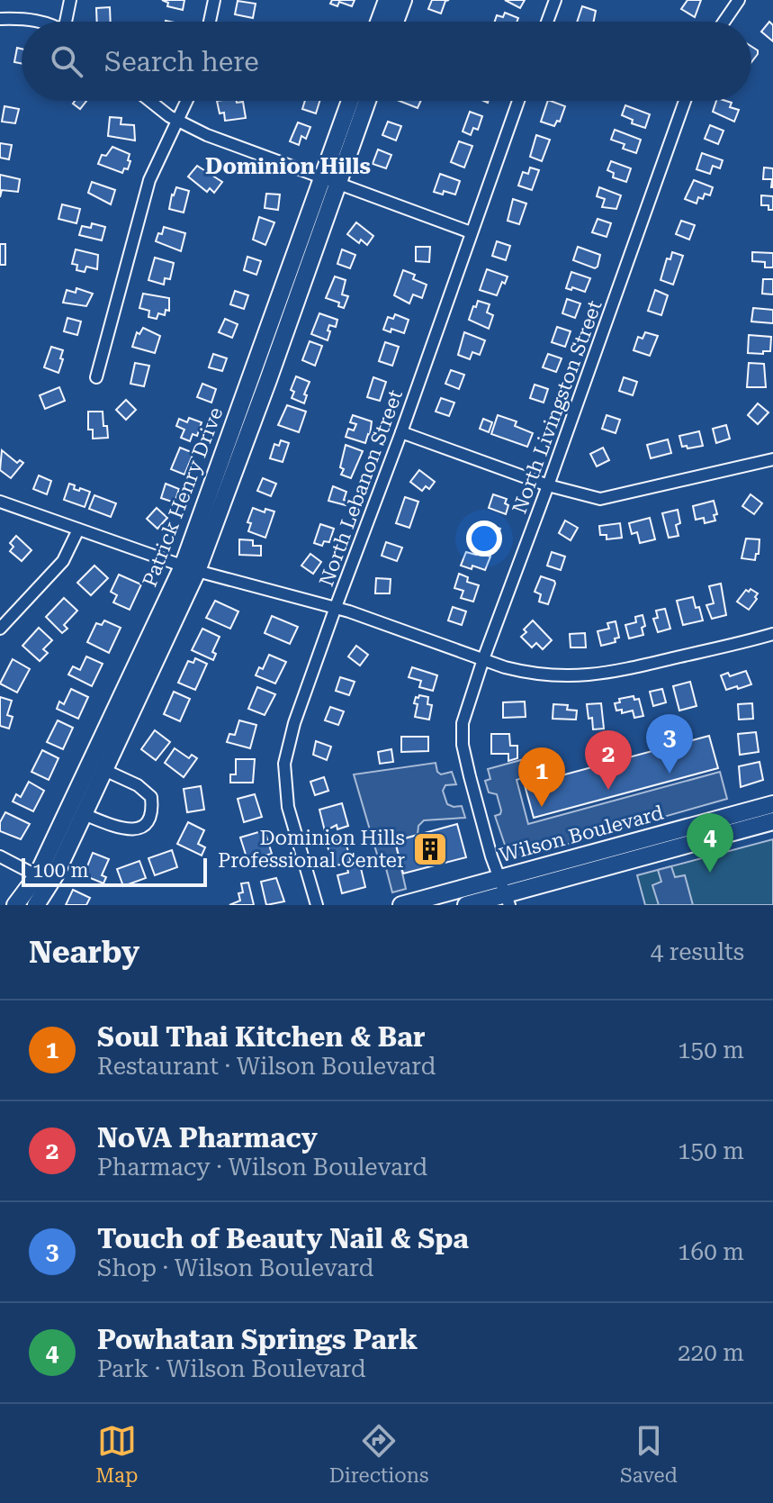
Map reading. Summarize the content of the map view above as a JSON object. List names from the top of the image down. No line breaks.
{"streets":{"street":["North Livingston Street","North Lebanon Street","Patrick Henry Drive","Wilson Boulevard"]},"crossings":[["North Livingston Street","Wilson Boulevard"]],"districts":["Dominion Hills"],"places":{"building":["Dominion Hills Professional Center"]},"scale_bar":"100 m","page":{"search":"Search here","pins":["3","2","1","4"],"scale":"100 m","heading":["Nearby","4 results"],"list":[{"mark":"1","name":"Soul Thai Kitchen & Bar","note":"Restaurant · Wilson Boulevard","value":"150 m"},{"mark":"2","name":"NoVA Pharmacy","note":"Pharmacy · Wilson Boulevard","value":"150 m"},{"mark":"3","name":"Touch of Beauty Nail & Spa","note":"Shop · Wilson Boulevard","value":"160 m"},{"mark":"4","name":"Powhatan Springs Park","note":"Park · Wilson Boulevard","value":"220 m"}],"nav":["Map","Directions","Saved"]}}
